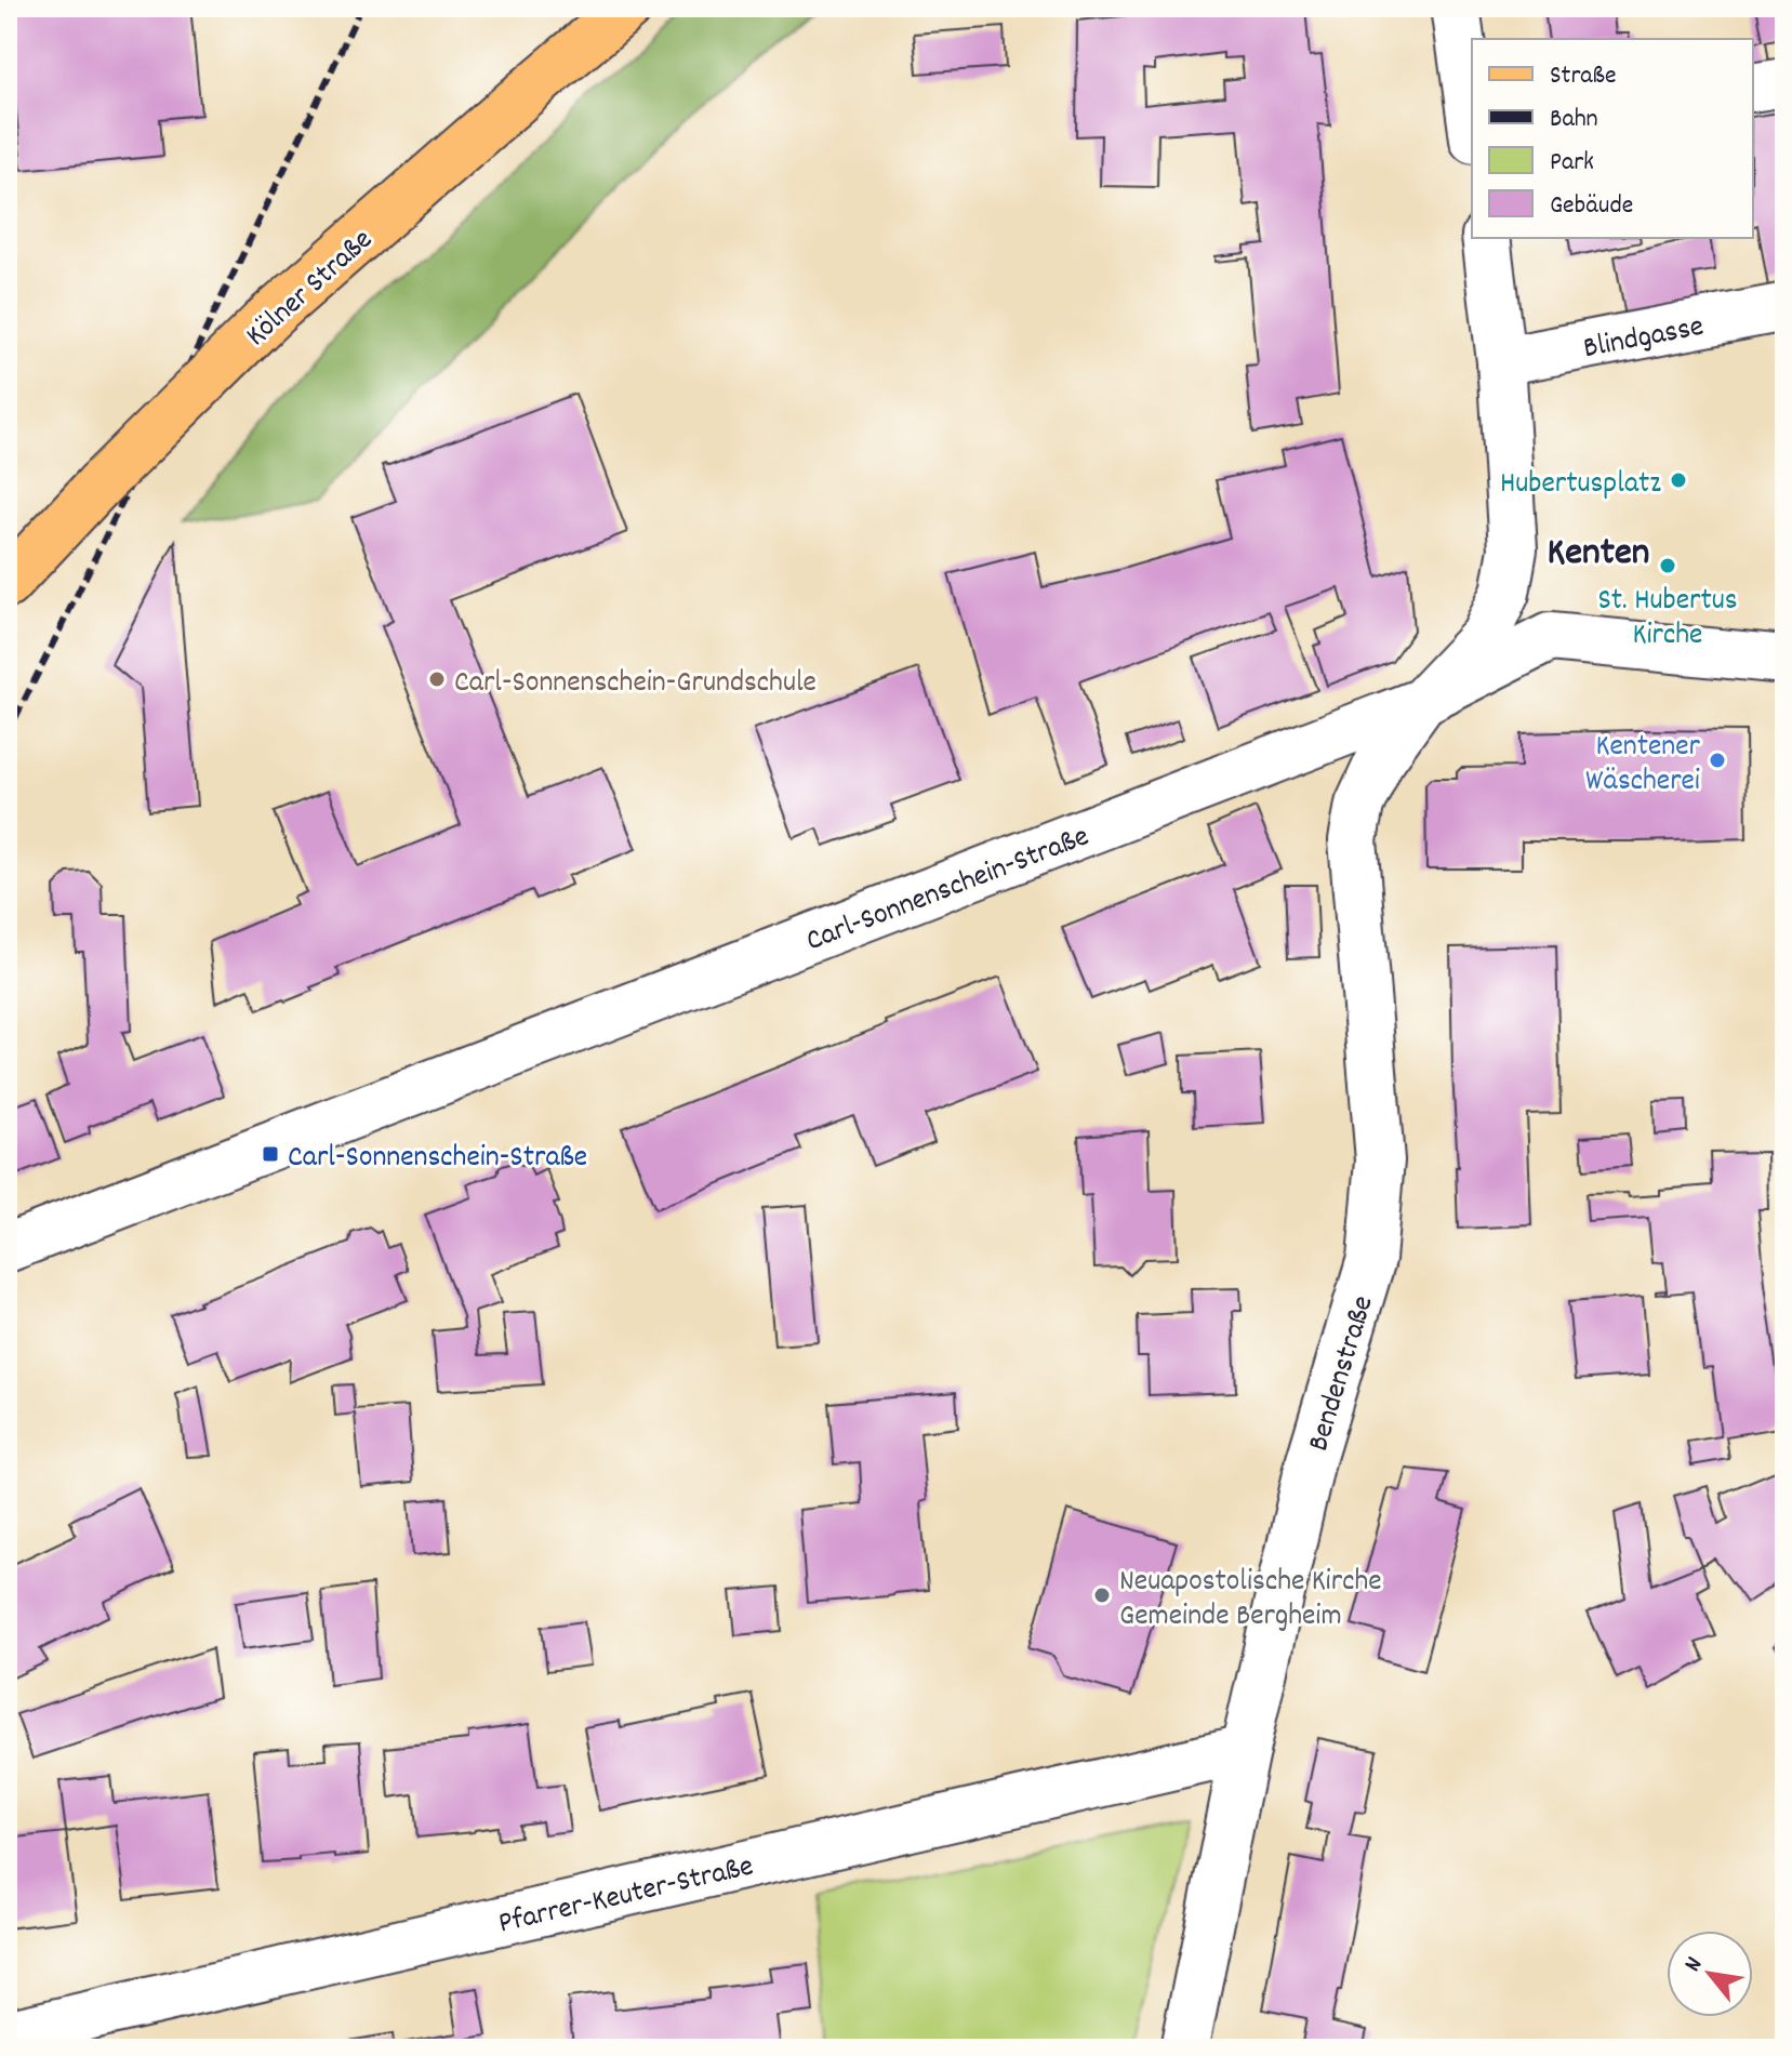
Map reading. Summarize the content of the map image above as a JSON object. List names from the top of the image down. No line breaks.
{"streets":{"main road":["Kölner Straße"],"street":["Blindgasse","Carl-Sonnenschein-Straße","Bendenstraße","Pfarrer-Keuter-Straße"]},"crossings":[["Blindgasse","Carl-Sonnenschein-Straße"],["Carl-Sonnenschein-Straße","Bendenstraße"],["Bendenstraße","Pfarrer-Keuter-Straße"]],"districts":["Kenten"],"places":{"other":["Hubertusplatz","St. Hubertus Kirche","Carl-Sonnenschein-Grundschule","Kentener Wäscherei","Neuapostolische Kirche Gemeinde Bergheim"],"transit":["Carl-Sonnenschein-Straße"]},"legend":["Straße","Bahn","Park","Gebäude"],"north":"top left"}
